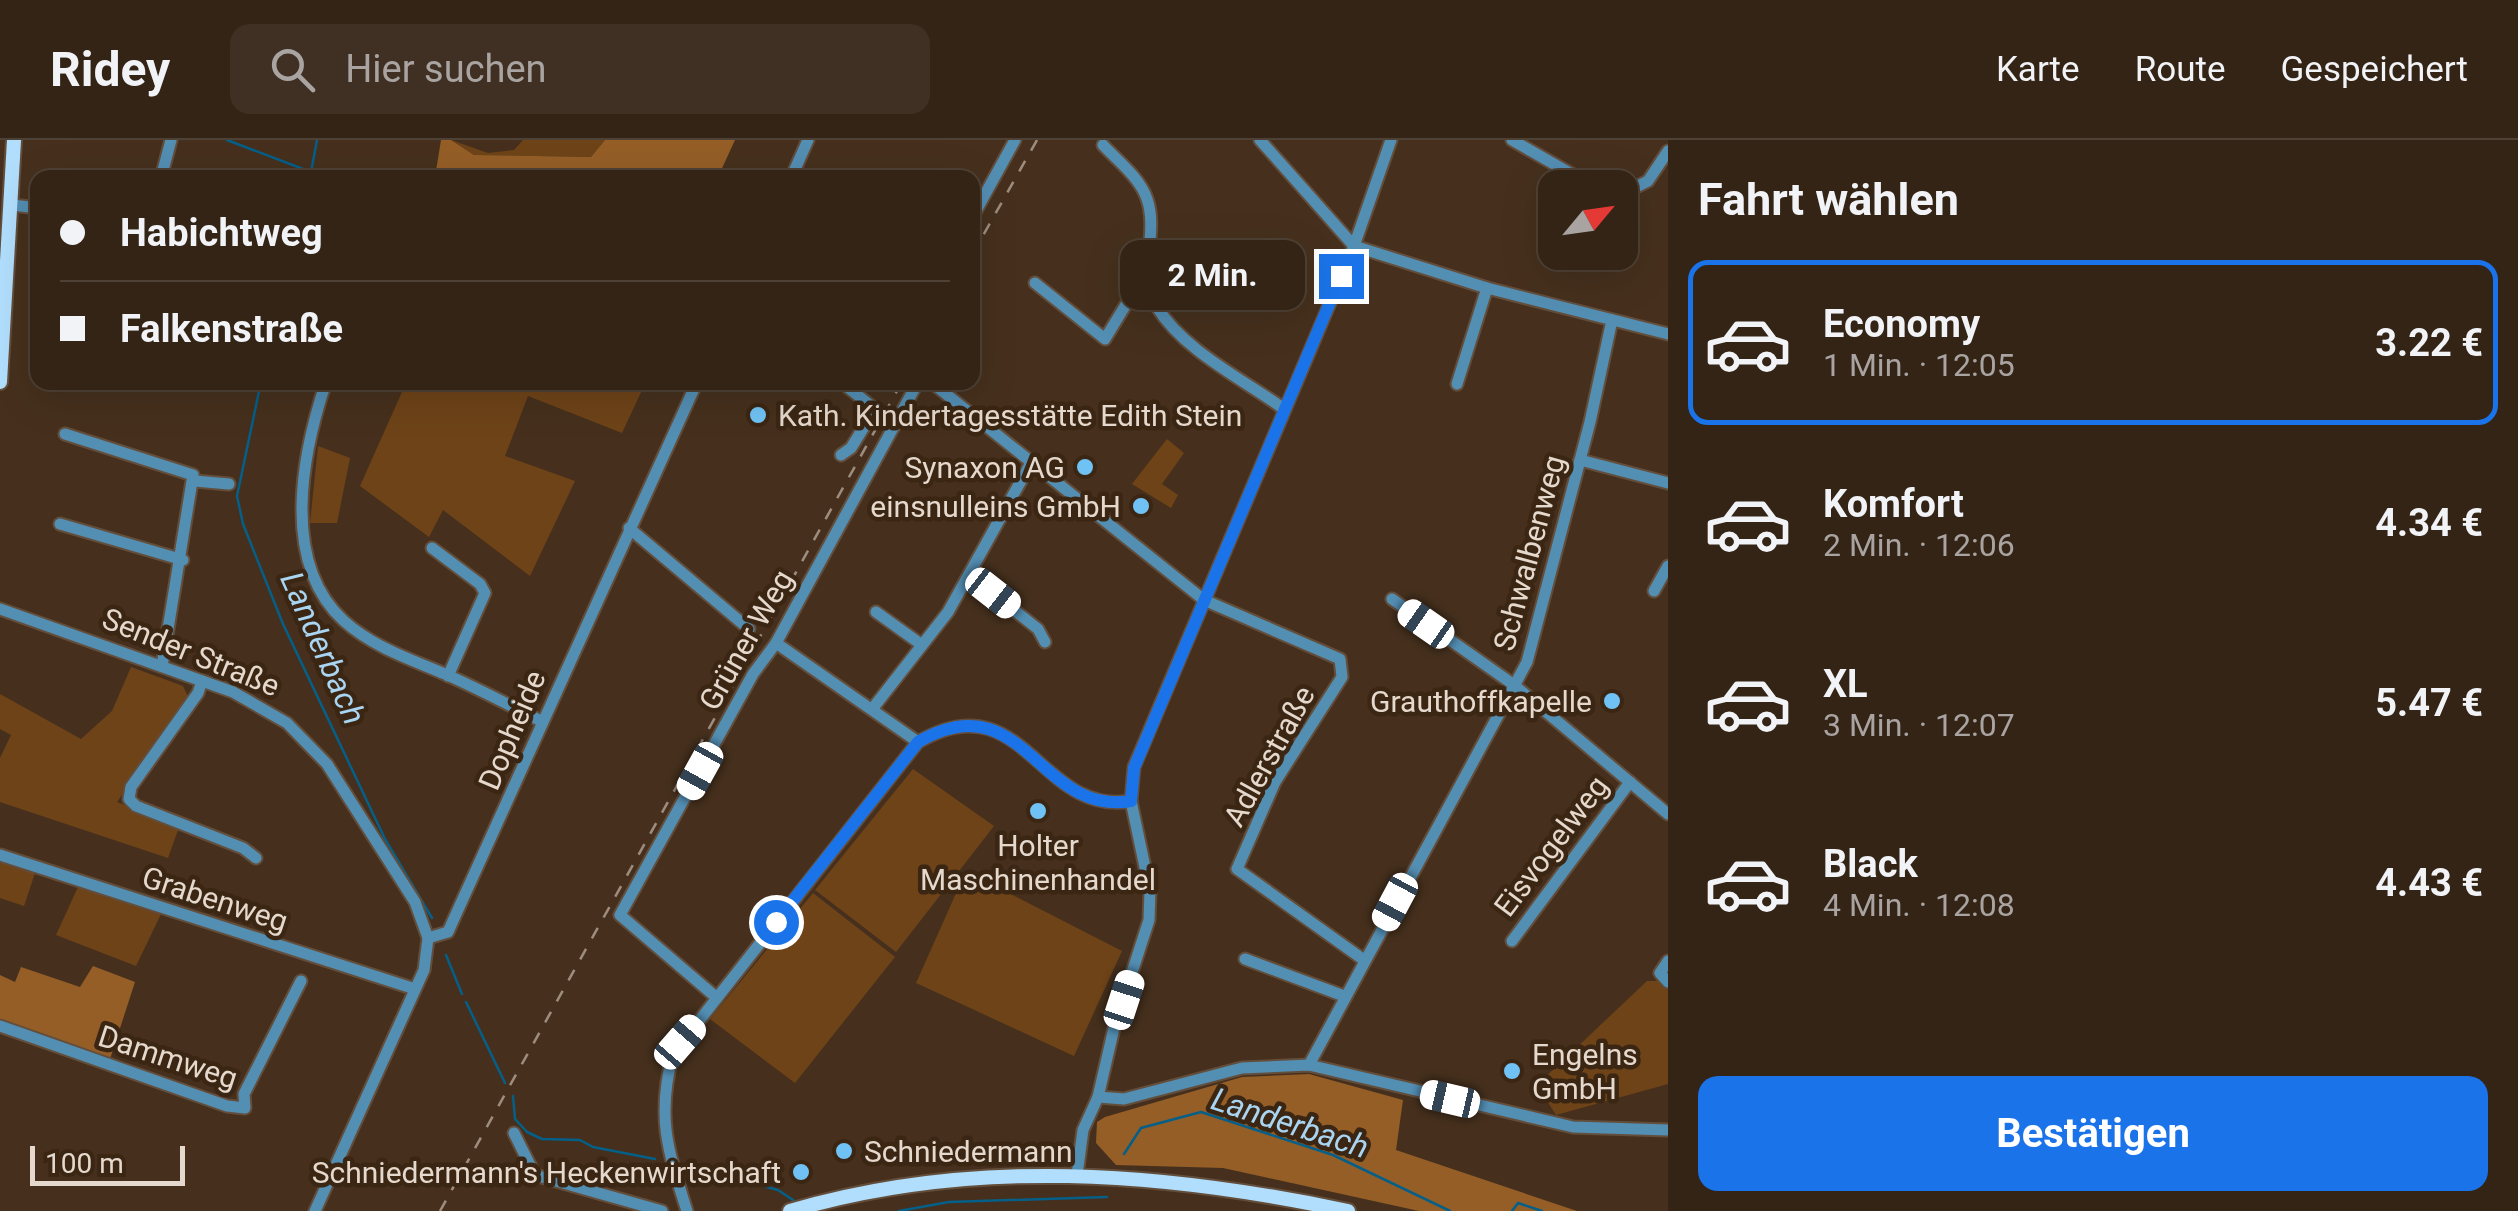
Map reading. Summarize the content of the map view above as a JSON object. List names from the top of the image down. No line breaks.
{"streets":{"street":["Schwalbenweg","Grüner Weg","Sender Straße","Dopheide","Adlerstraße","Eisvogelweg","Grabenweg","Dammweg"]},"crossings":[["Schwalbenweg","Adlerstraße"],["Sender Straße","Dopheide"]],"water":["Landerbach"],"places":["Kath. Kindertagesstätte Edith Stein","Synaxon AG","einsnulleins GmbH","Grauthoffkapelle","Holter Maschinenhandel","Engelns GmbH","Schniedermann","Schniedermann's Heckenwirtschaft"],"scale_bar":"100 m","north":"top right","page":{"header":"Ridey","search":"Hier suchen","nav":["Karte","Route","Gespeichert"],"heading":"Fahrt wählen","banner":["Habichtweg","Falkenstraße"],"bubble":"2 Min.","list":[{"name":"Economy","note":"1 Min. · 12:05","value":"3.22 €"},{"name":"Komfort","note":"2 Min. · 12:06","value":"4.34 €"},{"name":"XL","note":"3 Min. · 12:07","value":"5.47 €"},{"name":"Black","note":"4 Min. · 12:08","value":"4.43 €"}],"buttons":"Bestätigen","scale":"100 m"}}
